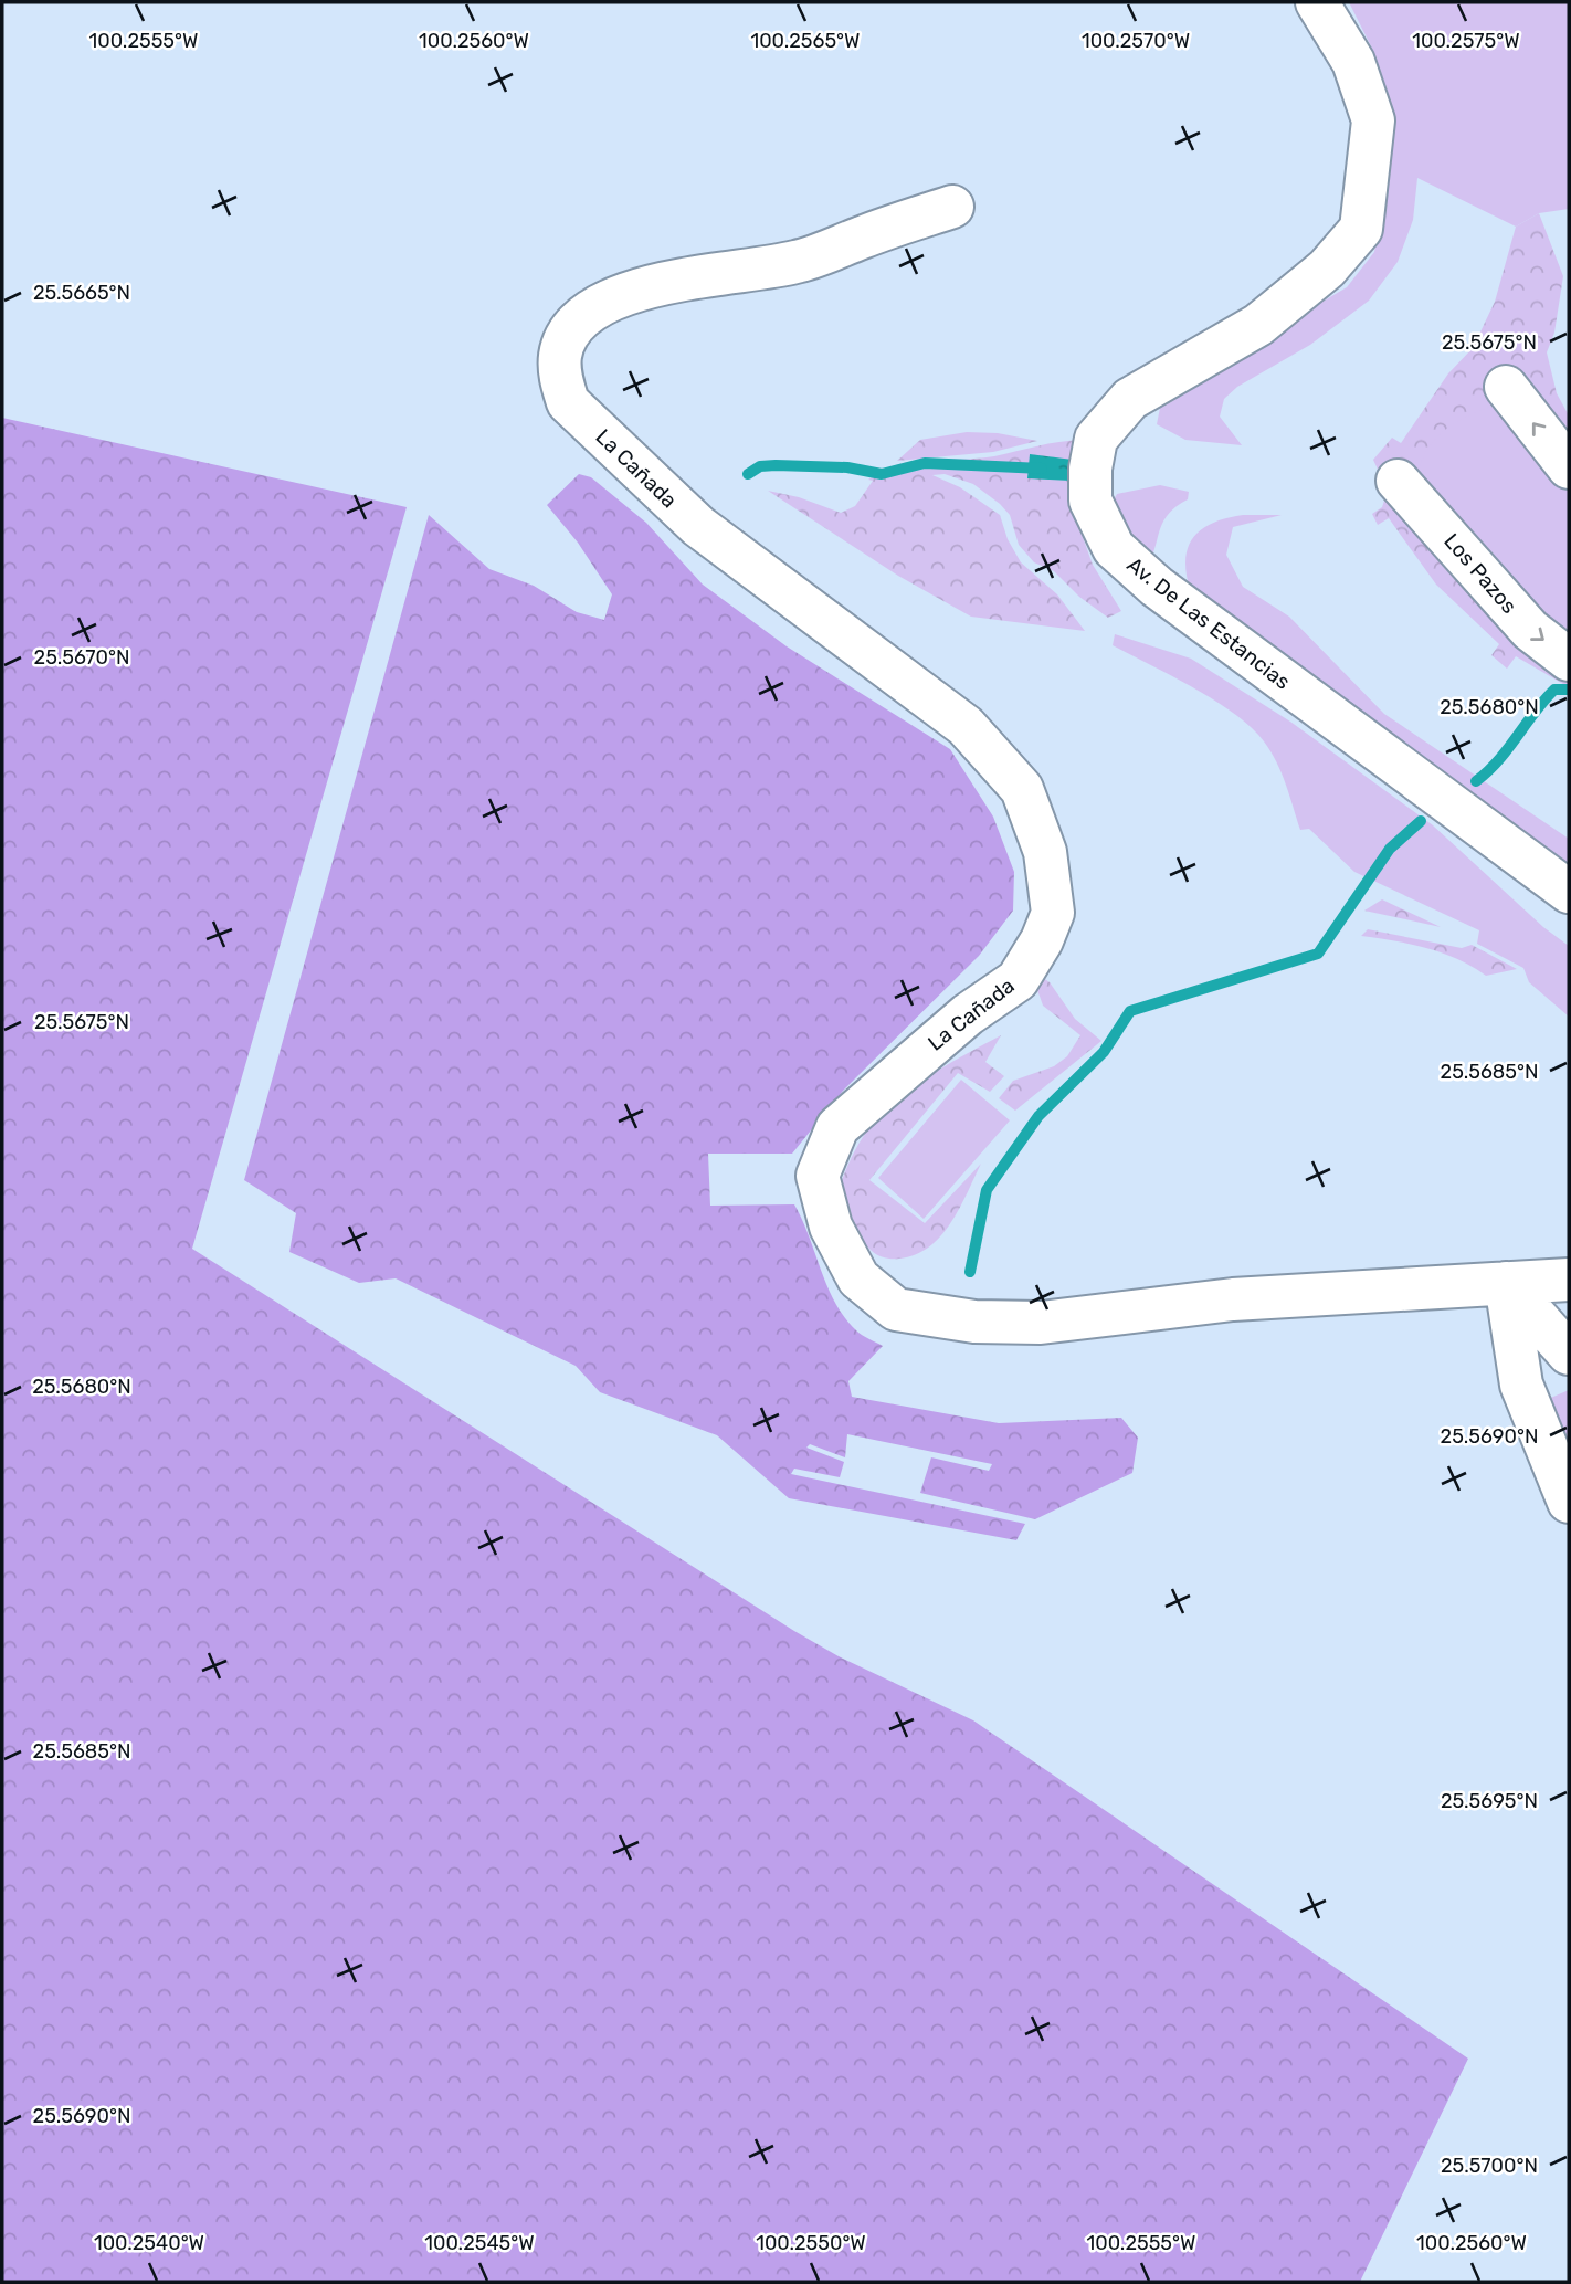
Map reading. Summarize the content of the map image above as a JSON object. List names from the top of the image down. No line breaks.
{"streets":{"street":["La Cañada","Los Pazos","Av. De Las Estancias"]},"coordinates":["100.2555°W","100.2560°W","100.2565°W","100.2570°W","100.2575°W","25.5665°N","25.5675°N","25.5670°N","25.5680°N","25.5685°N","25.5690°N","25.5695°N","25.5700°N","100.2540°W","100.2545°W","100.2550°W"]}
